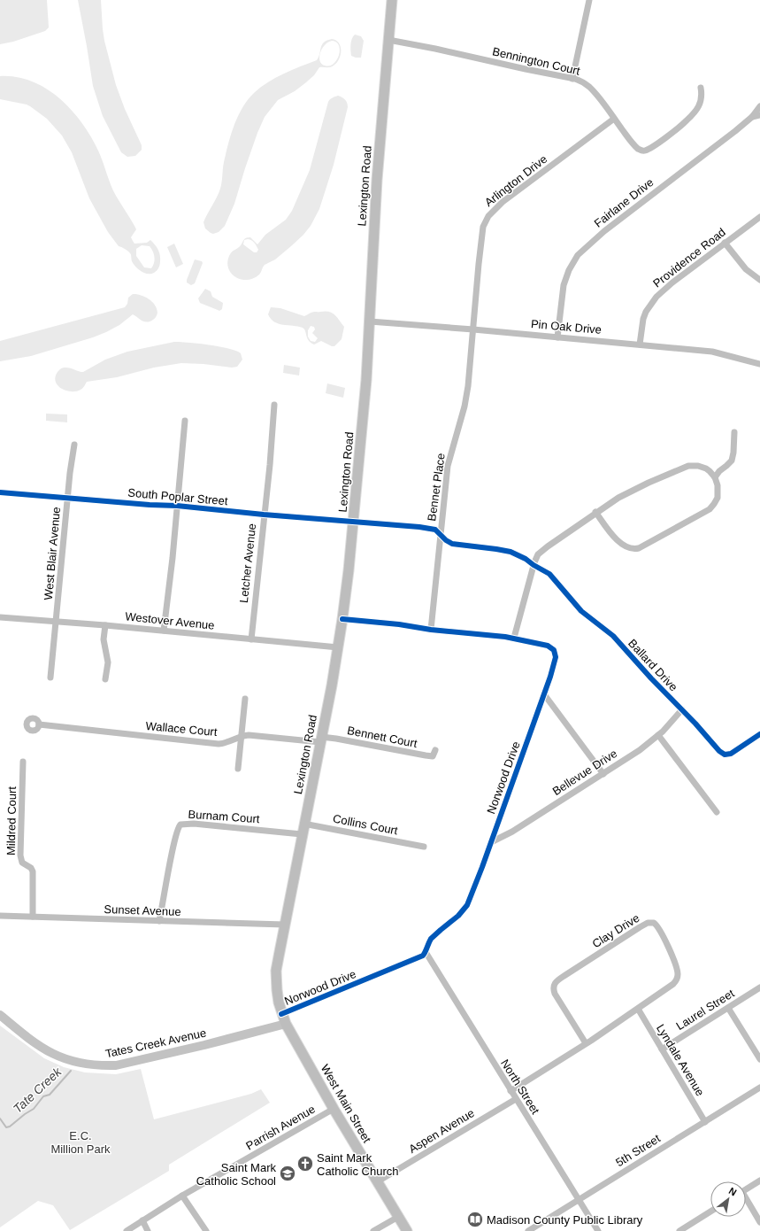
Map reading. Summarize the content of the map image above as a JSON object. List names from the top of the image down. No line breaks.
{"streets":{"main road":["Lexington Road","Tates Creek Avenue","West Main Street"],"street":["Bennington Court","Arlington Drive","Fairlane Drive","Providence Road","Pin Oak Drive","Bennet Place","South Poplar Street","West Blair Avenue","Letcher Avenue","Westover Avenue","Ballard Drive","Wallace Court","Bennett Court","Bellevue Drive","Norwood Drive","Burnam Court","Mildred Court","Collins Court","Sunset Avenue","Clay Drive","Laurel Street","Lyndale Avenue","North Street","Parrish Avenue","Aspen Avenue","5th Street"]},"crossings":[["Bennington Court","Arlington Drive"],["Bennington Court","Lexington Road"],["Arlington Drive","Pin Oak Drive"],["Arlington Drive","Bennet Place"],["Lexington Road","Pin Oak Drive"],["Lexington Road","South Poplar Street"],["Lexington Road","Westover Avenue"],["Lexington Road","Wallace Court"],["Lexington Road","Bennett Court"],["Lexington Road","Norwood Drive"],["Lexington Road","Burnam Court"],["Lexington Road","Collins Court"],["Lexington Road","Sunset Avenue"],["Lexington Road","Tates Creek Avenue"],["Lexington Road","West Main Street"],["Fairlane Drive","Pin Oak Drive"],["Providence Road","Pin Oak Drive"],["Pin Oak Drive","Bennet Place"],["Bennet Place","South Poplar Street"],["Bennet Place","Ballard Drive"],["Bennet Place","Norwood Drive"],["South Poplar Street","West Blair Avenue"],["South Poplar Street","Letcher Avenue"],["South Poplar Street","Ballard Drive"],["West Blair Avenue","Westover Avenue"],["Letcher Avenue","Westover Avenue"],["Ballard Drive","Bellevue Drive"],["Wallace Court","Bennett Court"],["Bellevue Drive","Norwood Drive"],["Norwood Drive","North Street"],["Burnam Court","Sunset Avenue"],["Mildred Court","Sunset Avenue"],["Clay Drive","Lyndale Avenue"],["Clay Drive","North Street"],["Laurel Street","Lyndale Avenue"],["Tates Creek Avenue","West Main Street"],["Lyndale Avenue","5th Street"],["North Street","Aspen Avenue"],["North Street","5th Street"],["West Main Street","Parrish Avenue"],["West Main Street","Aspen Avenue"]],"water":["Tate Creek"],"parks":["E.C. Million Park"],"places":{"church":["Saint Mark Catholic Church"],"school or university":["Saint Mark Catholic School"],"library":["Madison County Public Library"]},"north":"top right"}
